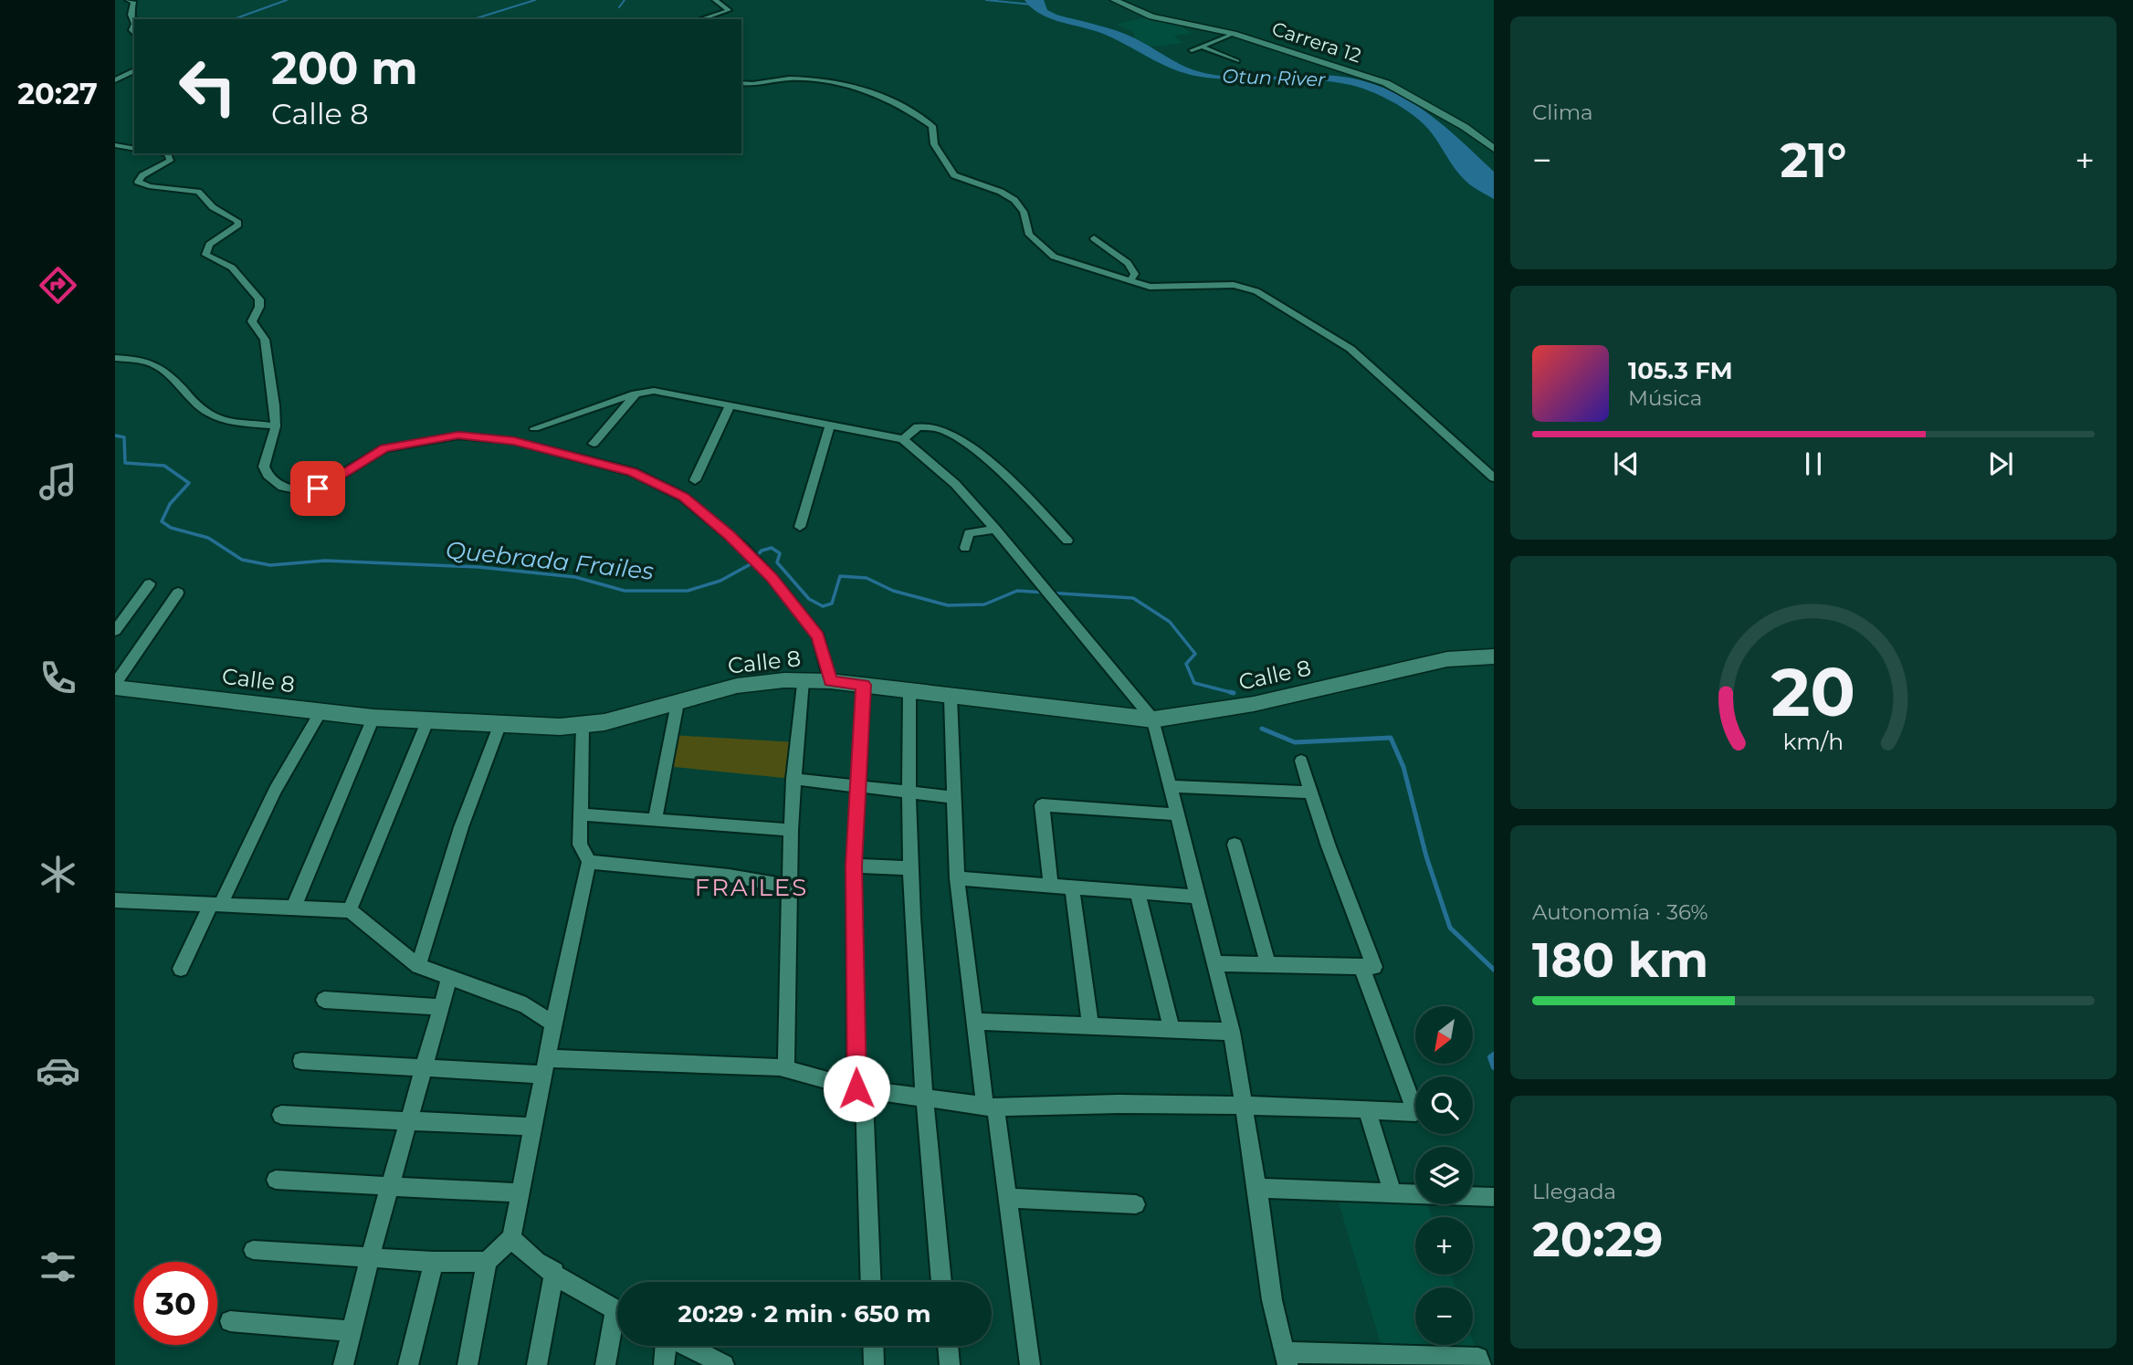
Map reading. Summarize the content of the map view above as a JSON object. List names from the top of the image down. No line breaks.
{"streets":{"street":["Carrera 12","Calle 8"]},"districts":["FRAILES"],"water":["Otun River","Quebrada Frailes"],"north":"bottom left","page":{"tabs":"20:27","tile":["Clima",["Autonomía · 36%","180 km"],["Llegada","20:29"]],"turn":["200 m","Calle 8"],"heat":["−","21°","+"],"song":["105.3 FM","Música"],"map_buttons":["+","−"],"limit":"30","trip":"20:29 · 2 min · 650 m","gauge":["20","km/h"]}}
